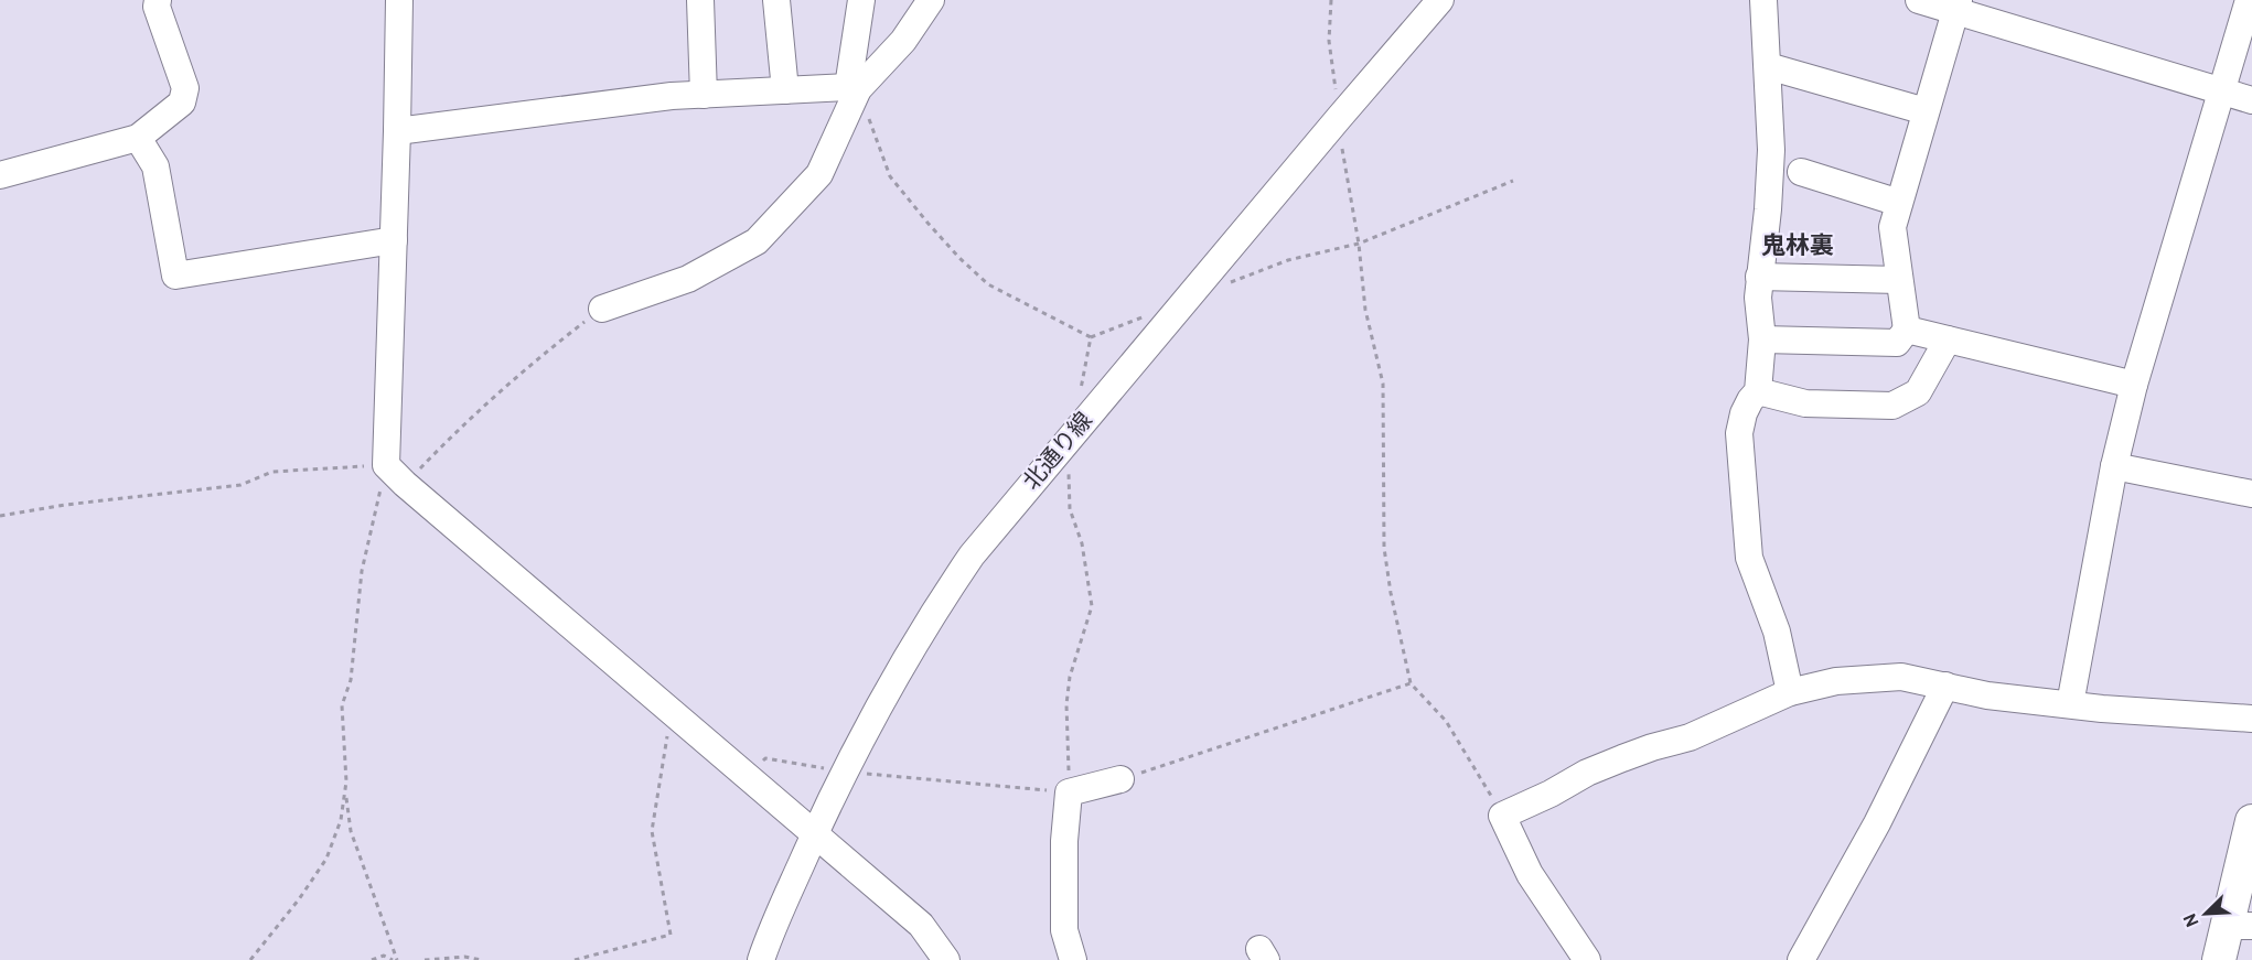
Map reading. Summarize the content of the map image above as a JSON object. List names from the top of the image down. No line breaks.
{"streets":{"street":["北通り線"]},"districts":["鬼林裏"],"north":"bottom left"}
